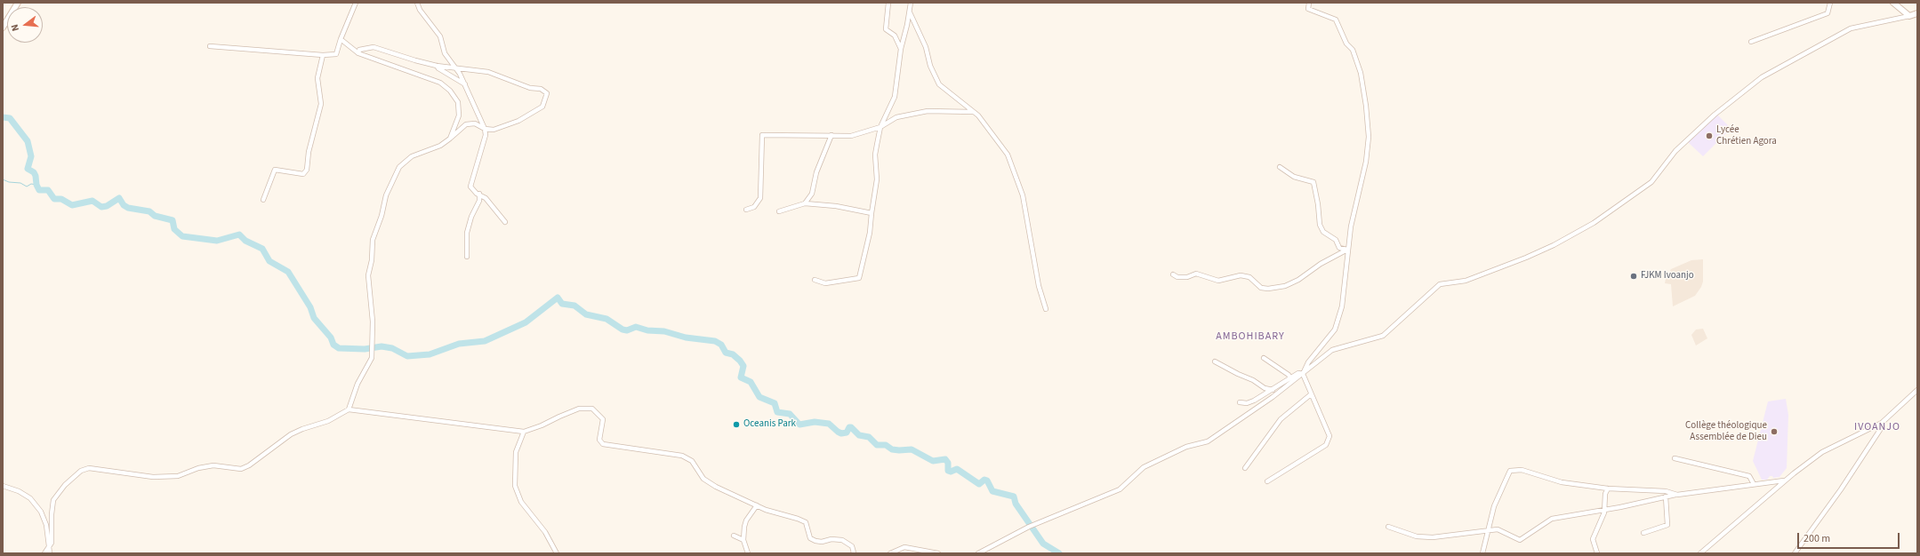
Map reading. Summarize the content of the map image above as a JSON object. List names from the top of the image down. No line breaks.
{"districts":["AMBOHIBARY","IVOANJO"],"places":["Lycée Chrétien Agora","FJKM Ivoanjo","Oceanis Park","Collège théologique Assemblée de Dieu"],"scale_bar":"200 m","north":"left"}
